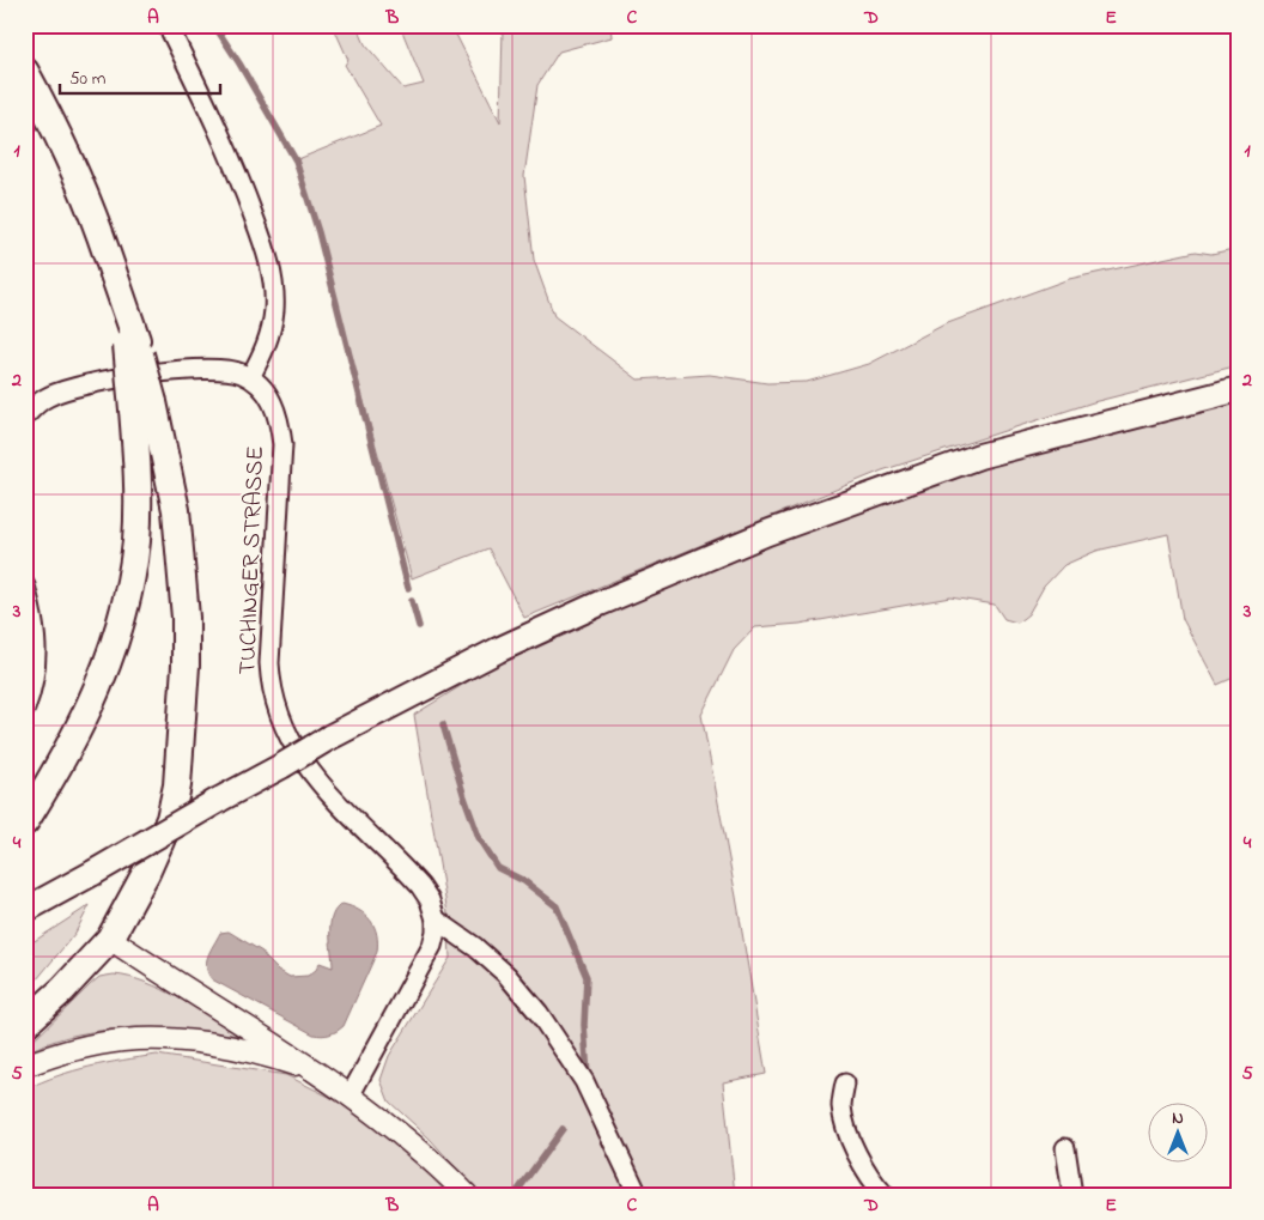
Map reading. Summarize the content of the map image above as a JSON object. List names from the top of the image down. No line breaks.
{"streets":{"street":["TUCHINGER STRASSE"]},"scale_bar":"50 m","north":"top","grid":{"columns":["A","B","C","D","E"],"rows":["1","2","3","4","5"]}}
